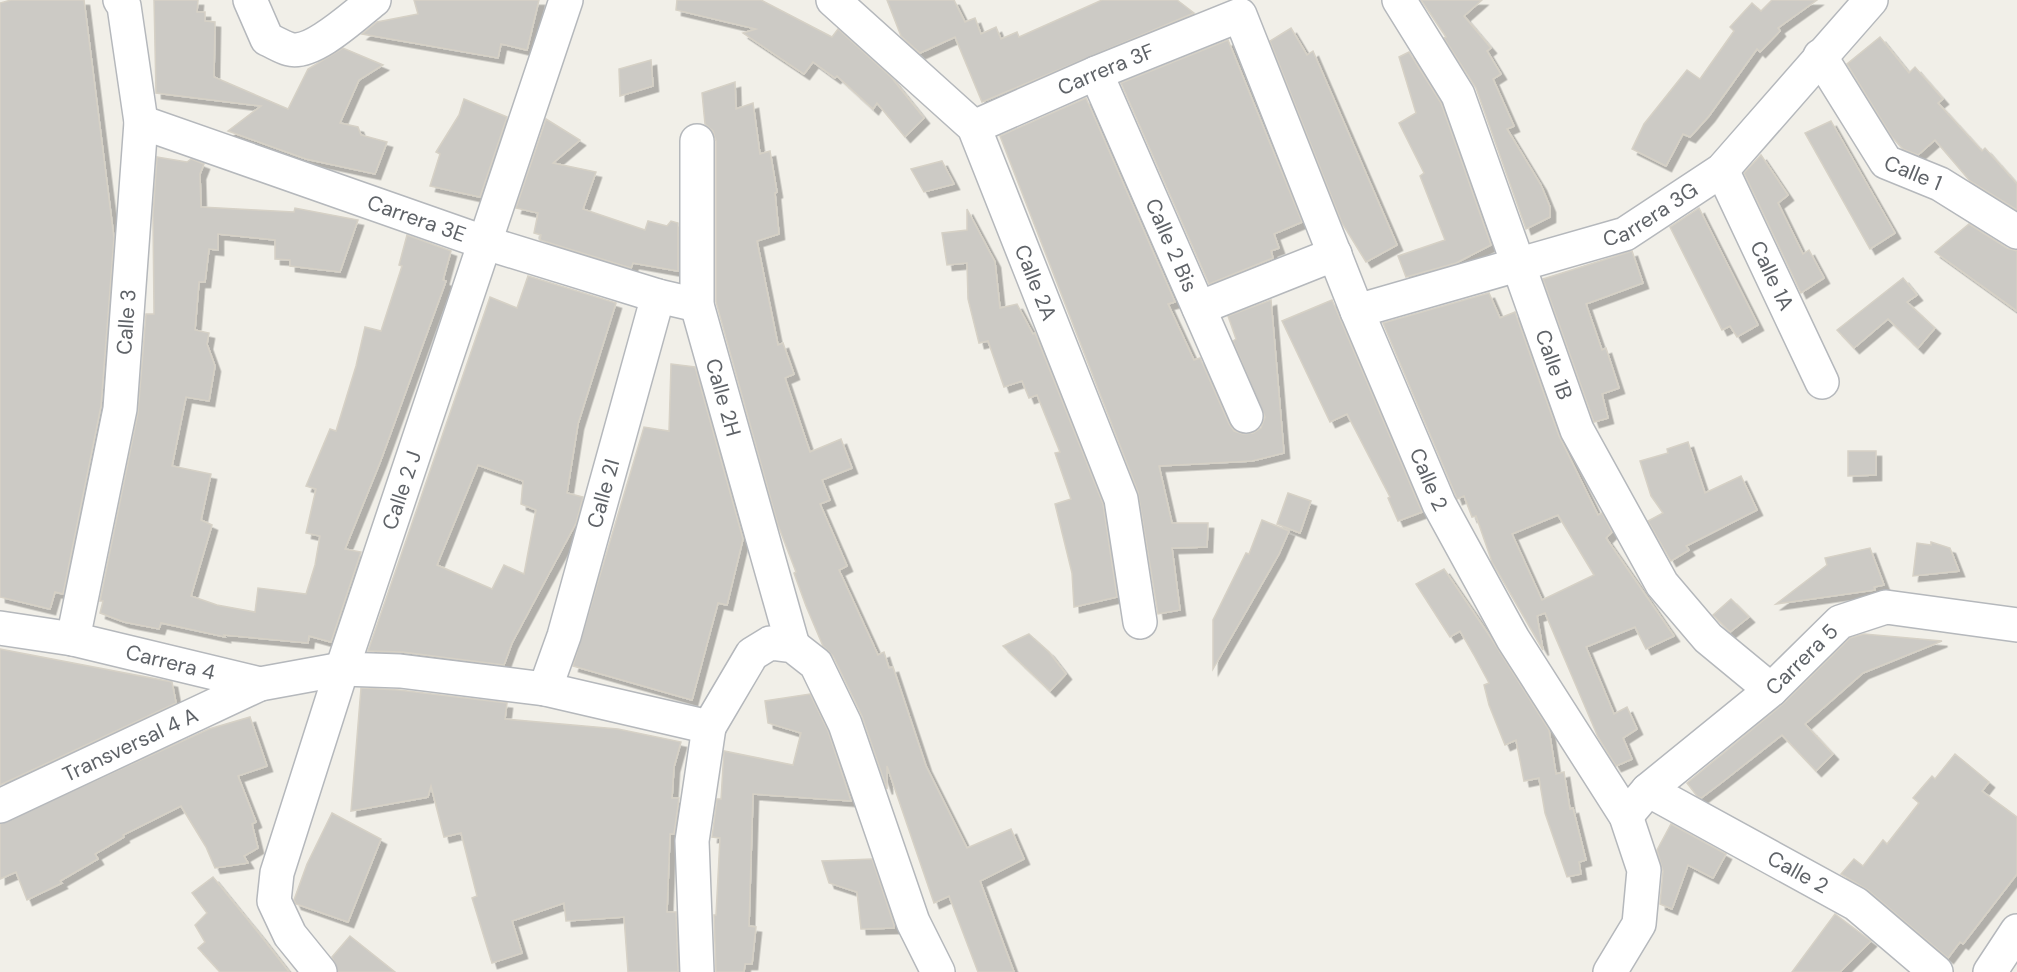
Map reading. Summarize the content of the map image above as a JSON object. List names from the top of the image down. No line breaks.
{"streets":{"street":["Carrera 3F","Calle 1","Carrera 3G","Carrera 3E","Calle 2 Bis","Calle 1A","Calle 2A","Calle 3","Calle 1B","Calle 2H","Calle 2","Calle 2 J","Calle 2I","Carrera 5","Carrera 4","Transversal 4 A"]},"crossings":[["Carrera 3F","Calle 2 Bis"],["Carrera 3F","Calle 2A"],["Carrera 3F","Calle 2"],["Calle 1","Carrera 3G"],["Carrera 3G","Calle 1A"],["Carrera 3G","Calle 1B"],["Carrera 3G","Calle 2"],["Carrera 3E","Calle 3"],["Carrera 3E","Calle 2H"],["Carrera 3E","Calle 2 J"],["Carrera 3E","Calle 2I"],["Calle 3","Carrera 4"],["Calle 1B","Carrera 5"],["Calle 2","Carrera 5"],["Calle 2 J","Carrera 4"],["Calle 2I","Carrera 4"],["Carrera 4","Transversal 4 A"]]}
